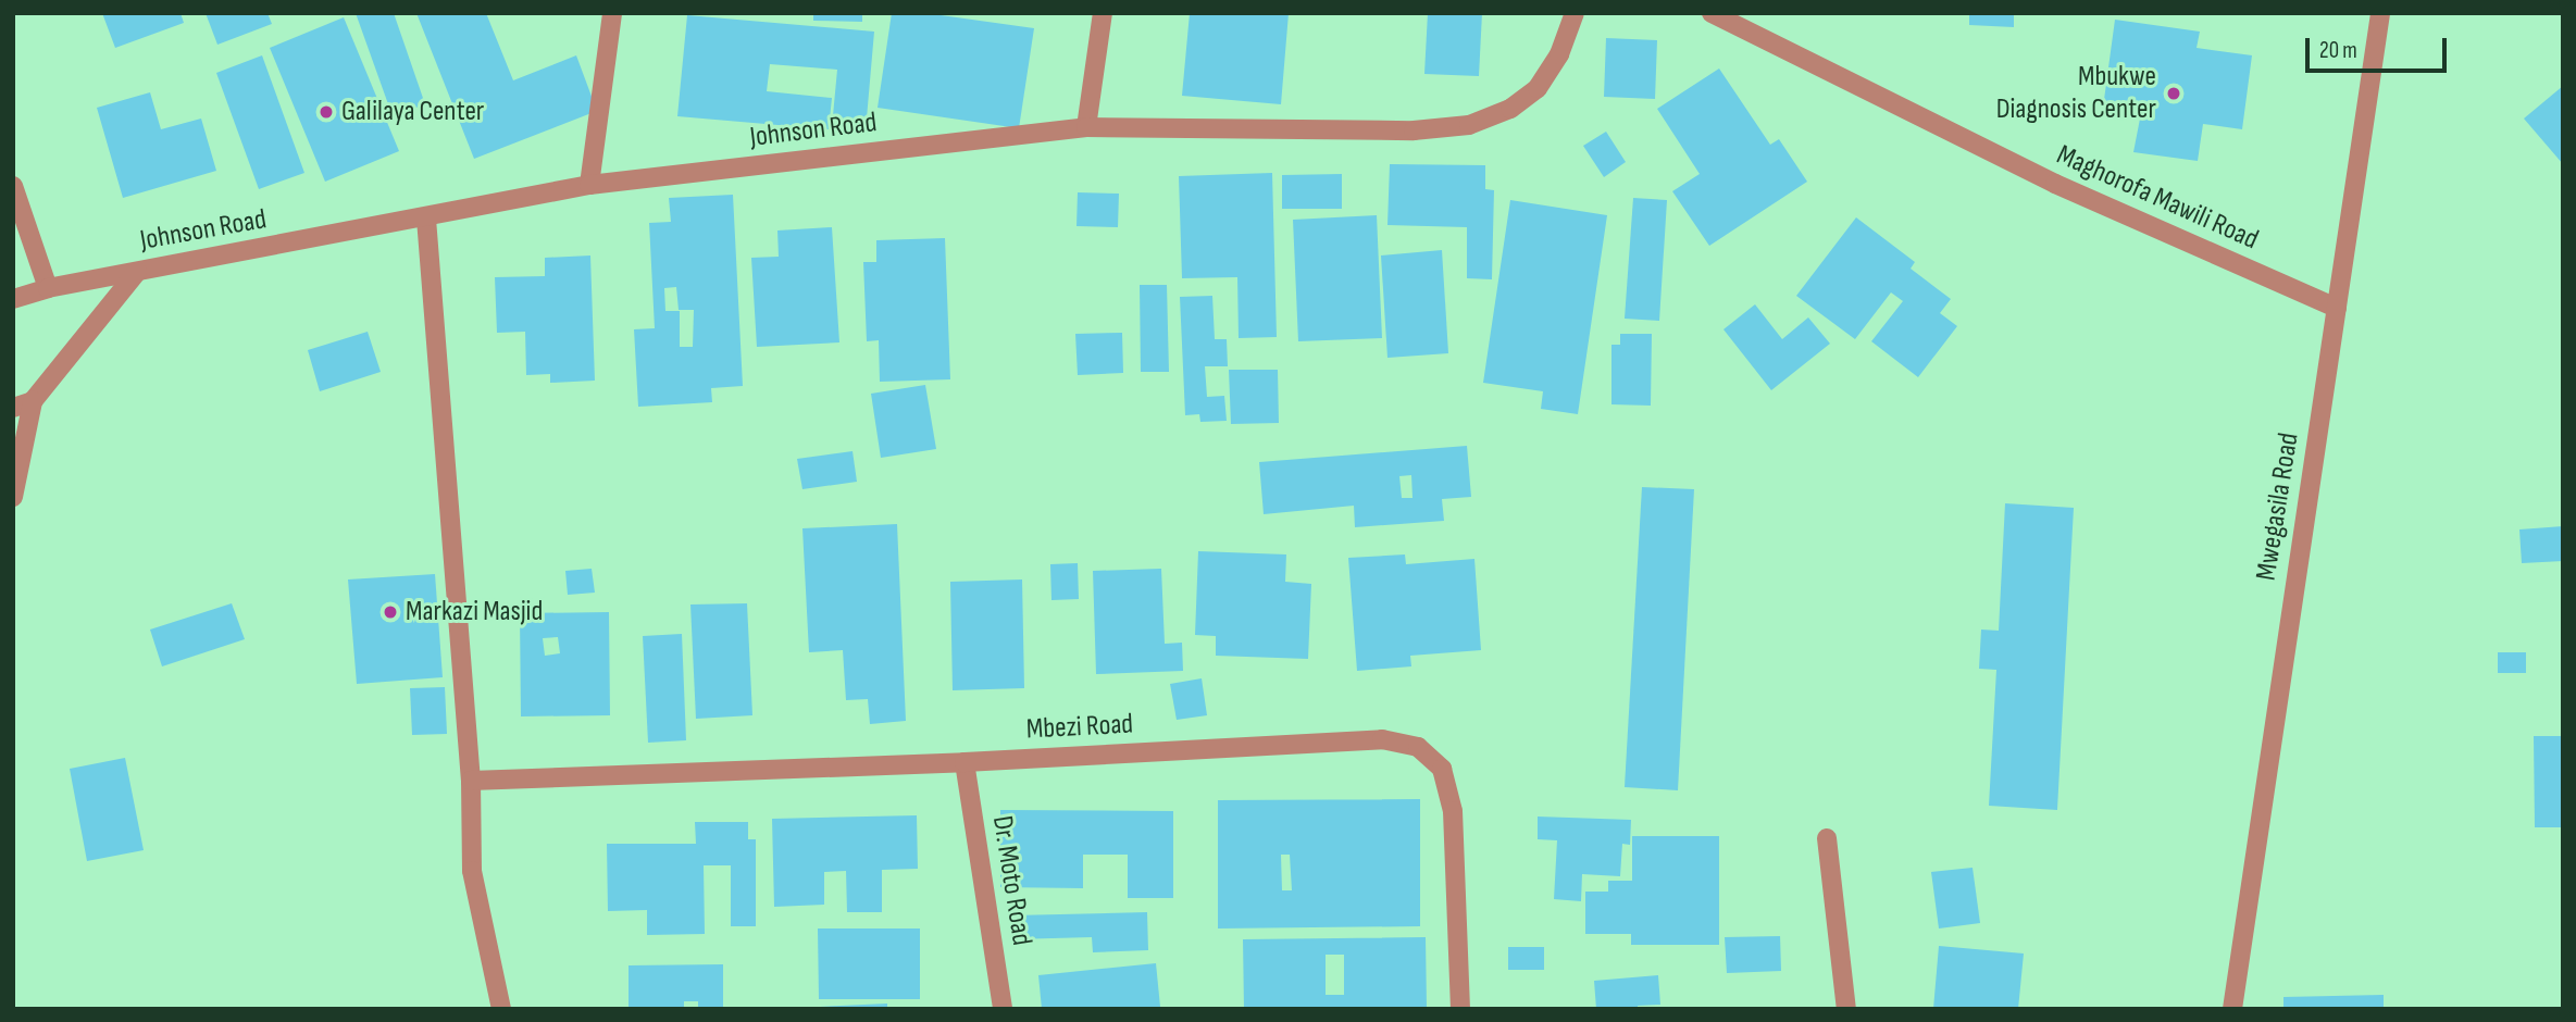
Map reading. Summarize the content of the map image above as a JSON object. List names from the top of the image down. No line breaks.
{"streets":{"street":["Johnson Road","Maghorofa Mawili Road","Mwegasila Road","Mbezi Road","Dr. Moto Road"]},"crossings":[["Maghorofa Mawili Road","Mwegasila Road"],["Mbezi Road","Dr. Moto Road"]],"places":["Mbukwe Diagnosis Center","Galilaya Center","Markazi Masjid"],"scale_bar":"20 m"}
